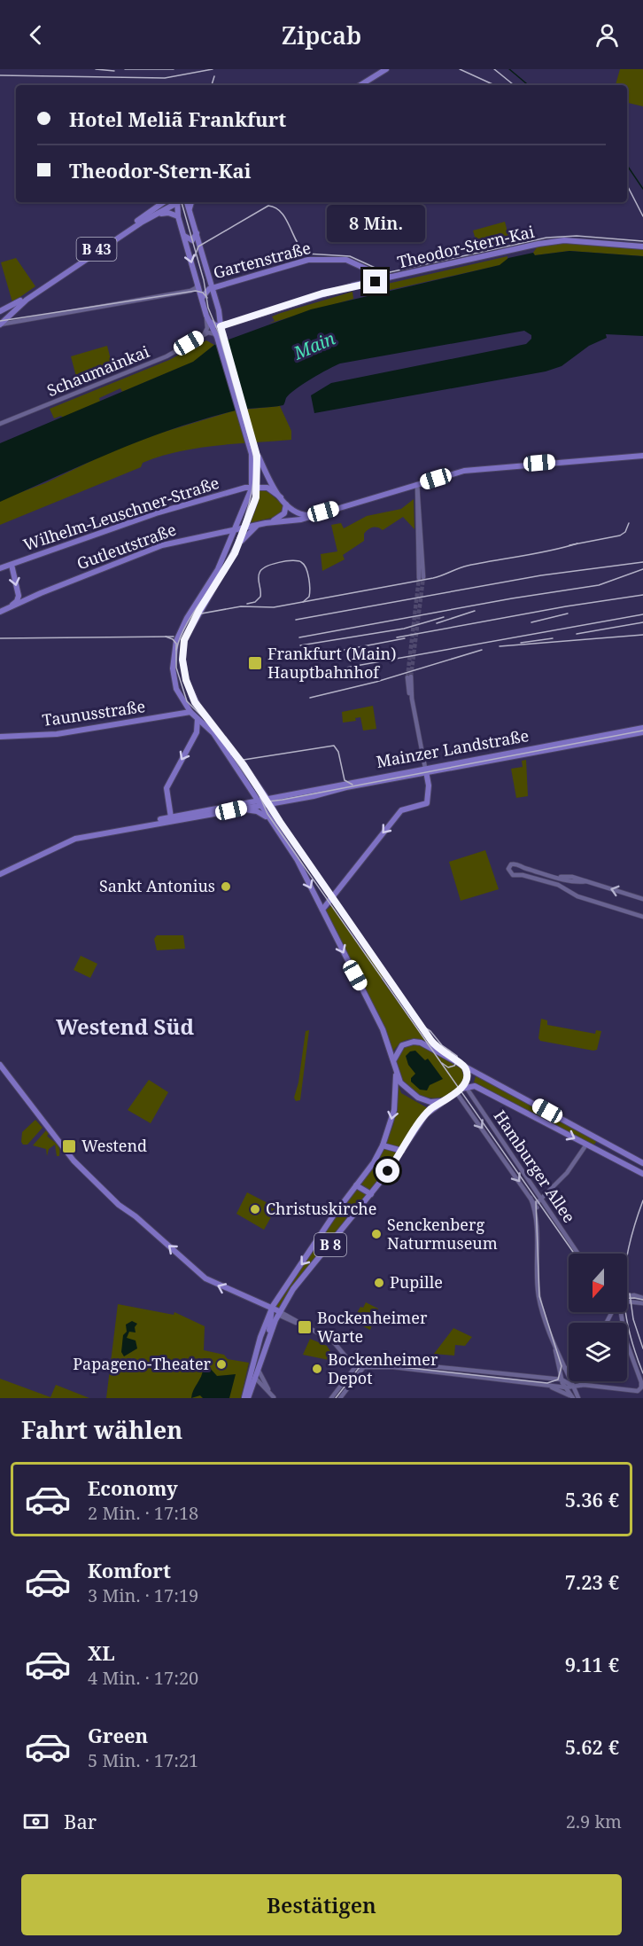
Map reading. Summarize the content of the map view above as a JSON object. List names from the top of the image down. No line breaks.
{"streets":{"main road":["Theodor-Stern-Kai","B 43","Gartenstraße","Wilhelm-Leuschner-Straße","Gutleutstraße","Taunusstraße","Mainzer Landstraße","B 8"],"street":["Schaumainkai","Hamburger Allee"]},"crossings":[["Theodor-Stern-Kai","Gartenstraße"],["B 43","Gartenstraße"],["Hamburger Allee","B 8"]],"districts":["Westend Süd"],"water":["Main"],"places":{"transit":["Frankfurt (Main) Hauptbahnhof","Westend","Bockenheimer Warte"],"other":["Sankt Antonius","Christuskirche","Senckenberg Naturmuseum","Pupille","Papageno-Theater","Bockenheimer Depot"]},"north":"bottom","page":{"header":"Zipcab","banner":["Hotel Meliã Frankfurt","Theodor-Stern-Kai"],"bubble":"8 Min.","heading":"Fahrt wählen","list":[{"name":"Economy","note":"2 Min. · 17:18","value":"5.36 €"},{"name":"Komfort","note":"3 Min. · 17:19","value":"7.23 €"},{"name":"XL","note":"4 Min. · 17:20","value":"9.11 €"},{"name":"Green","note":"5 Min. · 17:21","value":"5.62 €"}],"pay":["Bar","2.9 km"],"buttons":"Bestätigen"}}
